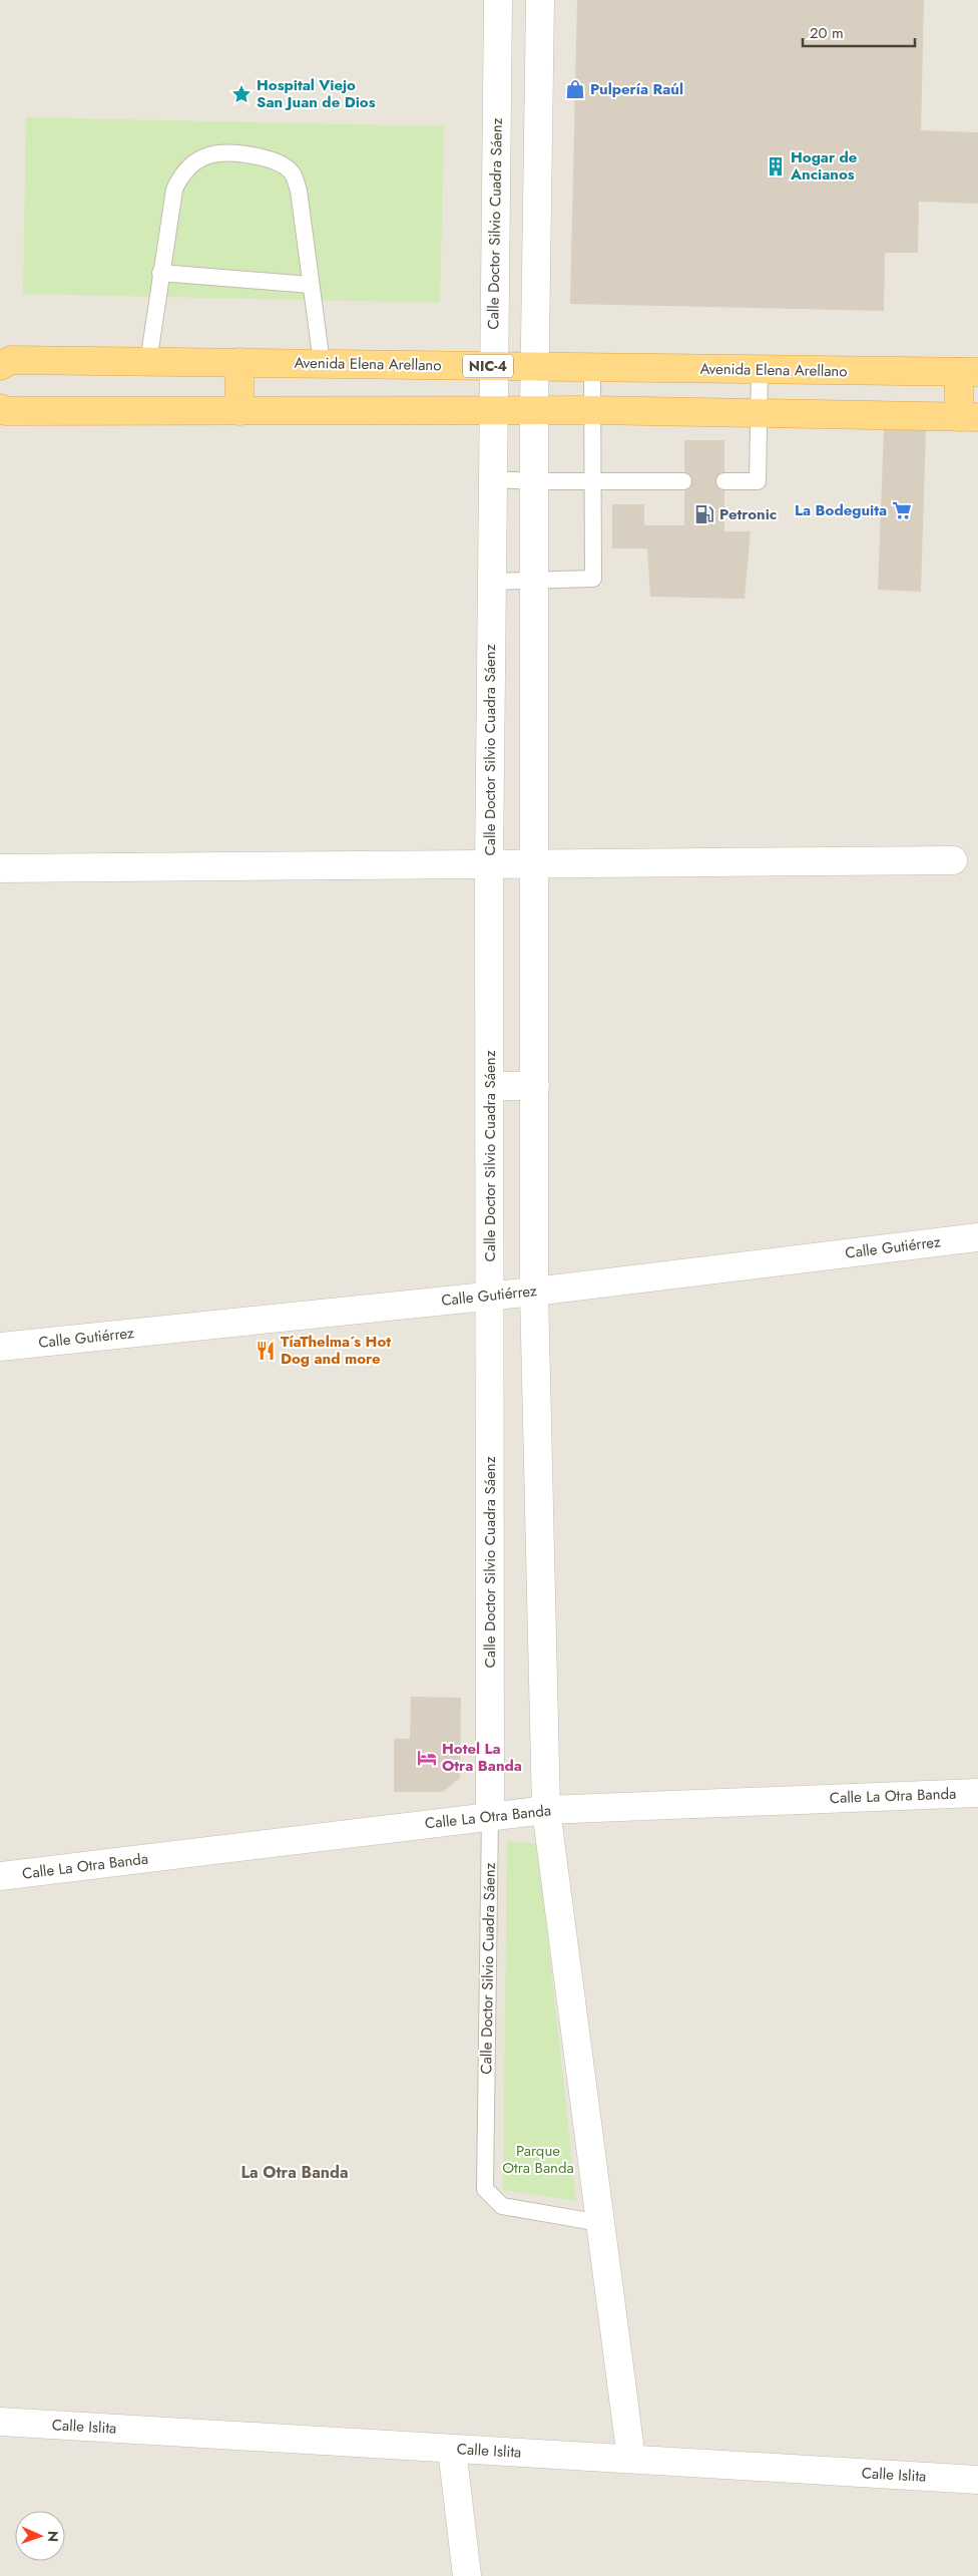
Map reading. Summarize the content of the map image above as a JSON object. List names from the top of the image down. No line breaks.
{"streets":{"highway":["Avenida Elena Arellano","NIC-4"],"street":["Calle Doctor Silvio Cuadra Sáenz","Calle Gutiérrez","Calle La Otra Banda","Calle Islita"]},"crossings":[["Calle Doctor Silvio Cuadra Sáenz","Avenida Elena Arellano"],["Calle Doctor Silvio Cuadra Sáenz","Calle Gutiérrez"],["Calle Doctor Silvio Cuadra Sáenz","Calle La Otra Banda"]],"districts":["La Otra Banda"],"parks":["Parque Otra Banda"],"places":{"shop":["Pulpería Raúl"],"place":["Hospital Viejo San Juan de Dios"],"building":["Hogar de Ancianos"],"supermarket":["La Bodeguita"],"fuel station":["Petronic"],"restaurant":["TíaThelma´s Hot Dog and more"],"hotel":["Hotel La Otra Banda"]},"scale_bar":"20 m","north":"right"}
